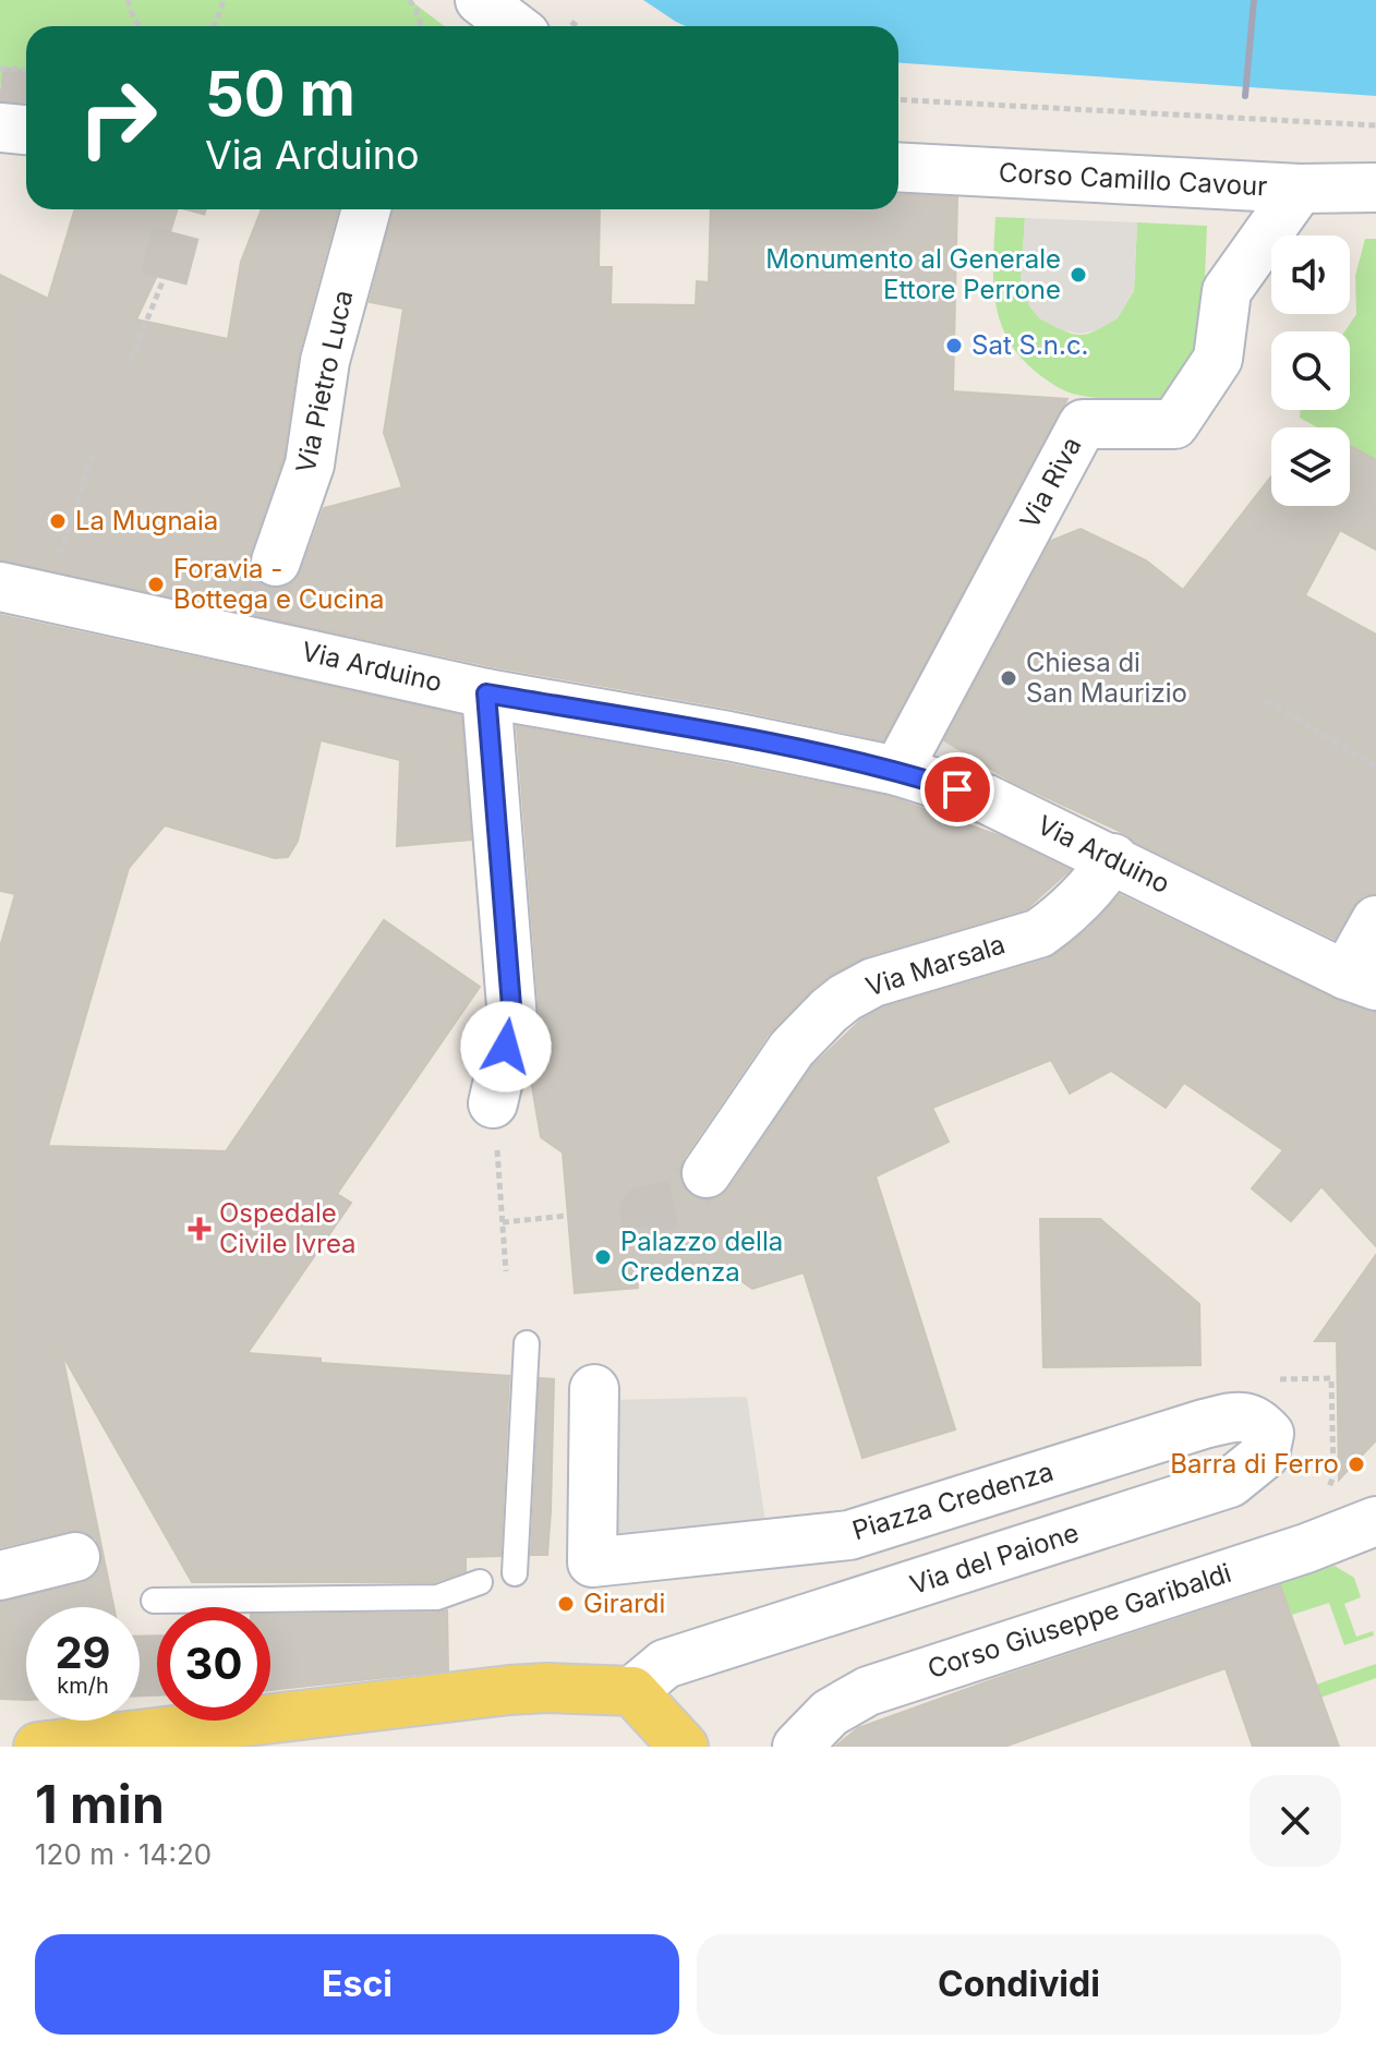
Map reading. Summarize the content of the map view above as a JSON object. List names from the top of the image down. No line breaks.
{"streets":{"street":["Corso Camillo Cavour","Via Pietro Luca","Via Riva","Via Arduino","Via Marsala","Piazza Credenza","Via del Paione","Corso Giuseppe Garibaldi"]},"crossings":[["Corso Camillo Cavour","Via Riva"],["Via Riva","Via Arduino"],["Via Arduino","Via Marsala"],["Piazza Credenza","Via del Paione"]],"places":{"other":["Monumento al Generale Ettore Perrone","Sat S.n.c.","La Mugnaia","Foravia - Bottega e Cucina","Chiesa di San Maurizio","Palazzo della Credenza","Barra di Ferro","Girardi"],"health":["Ospedale Civile Ivrea"]},"page":{"turn":["50 m","Via Arduino"],"speed":"29 km/h","limit":"30","heading":["1 min","120 m · 14:20"],"buttons":["Esci","Condividi"]}}
